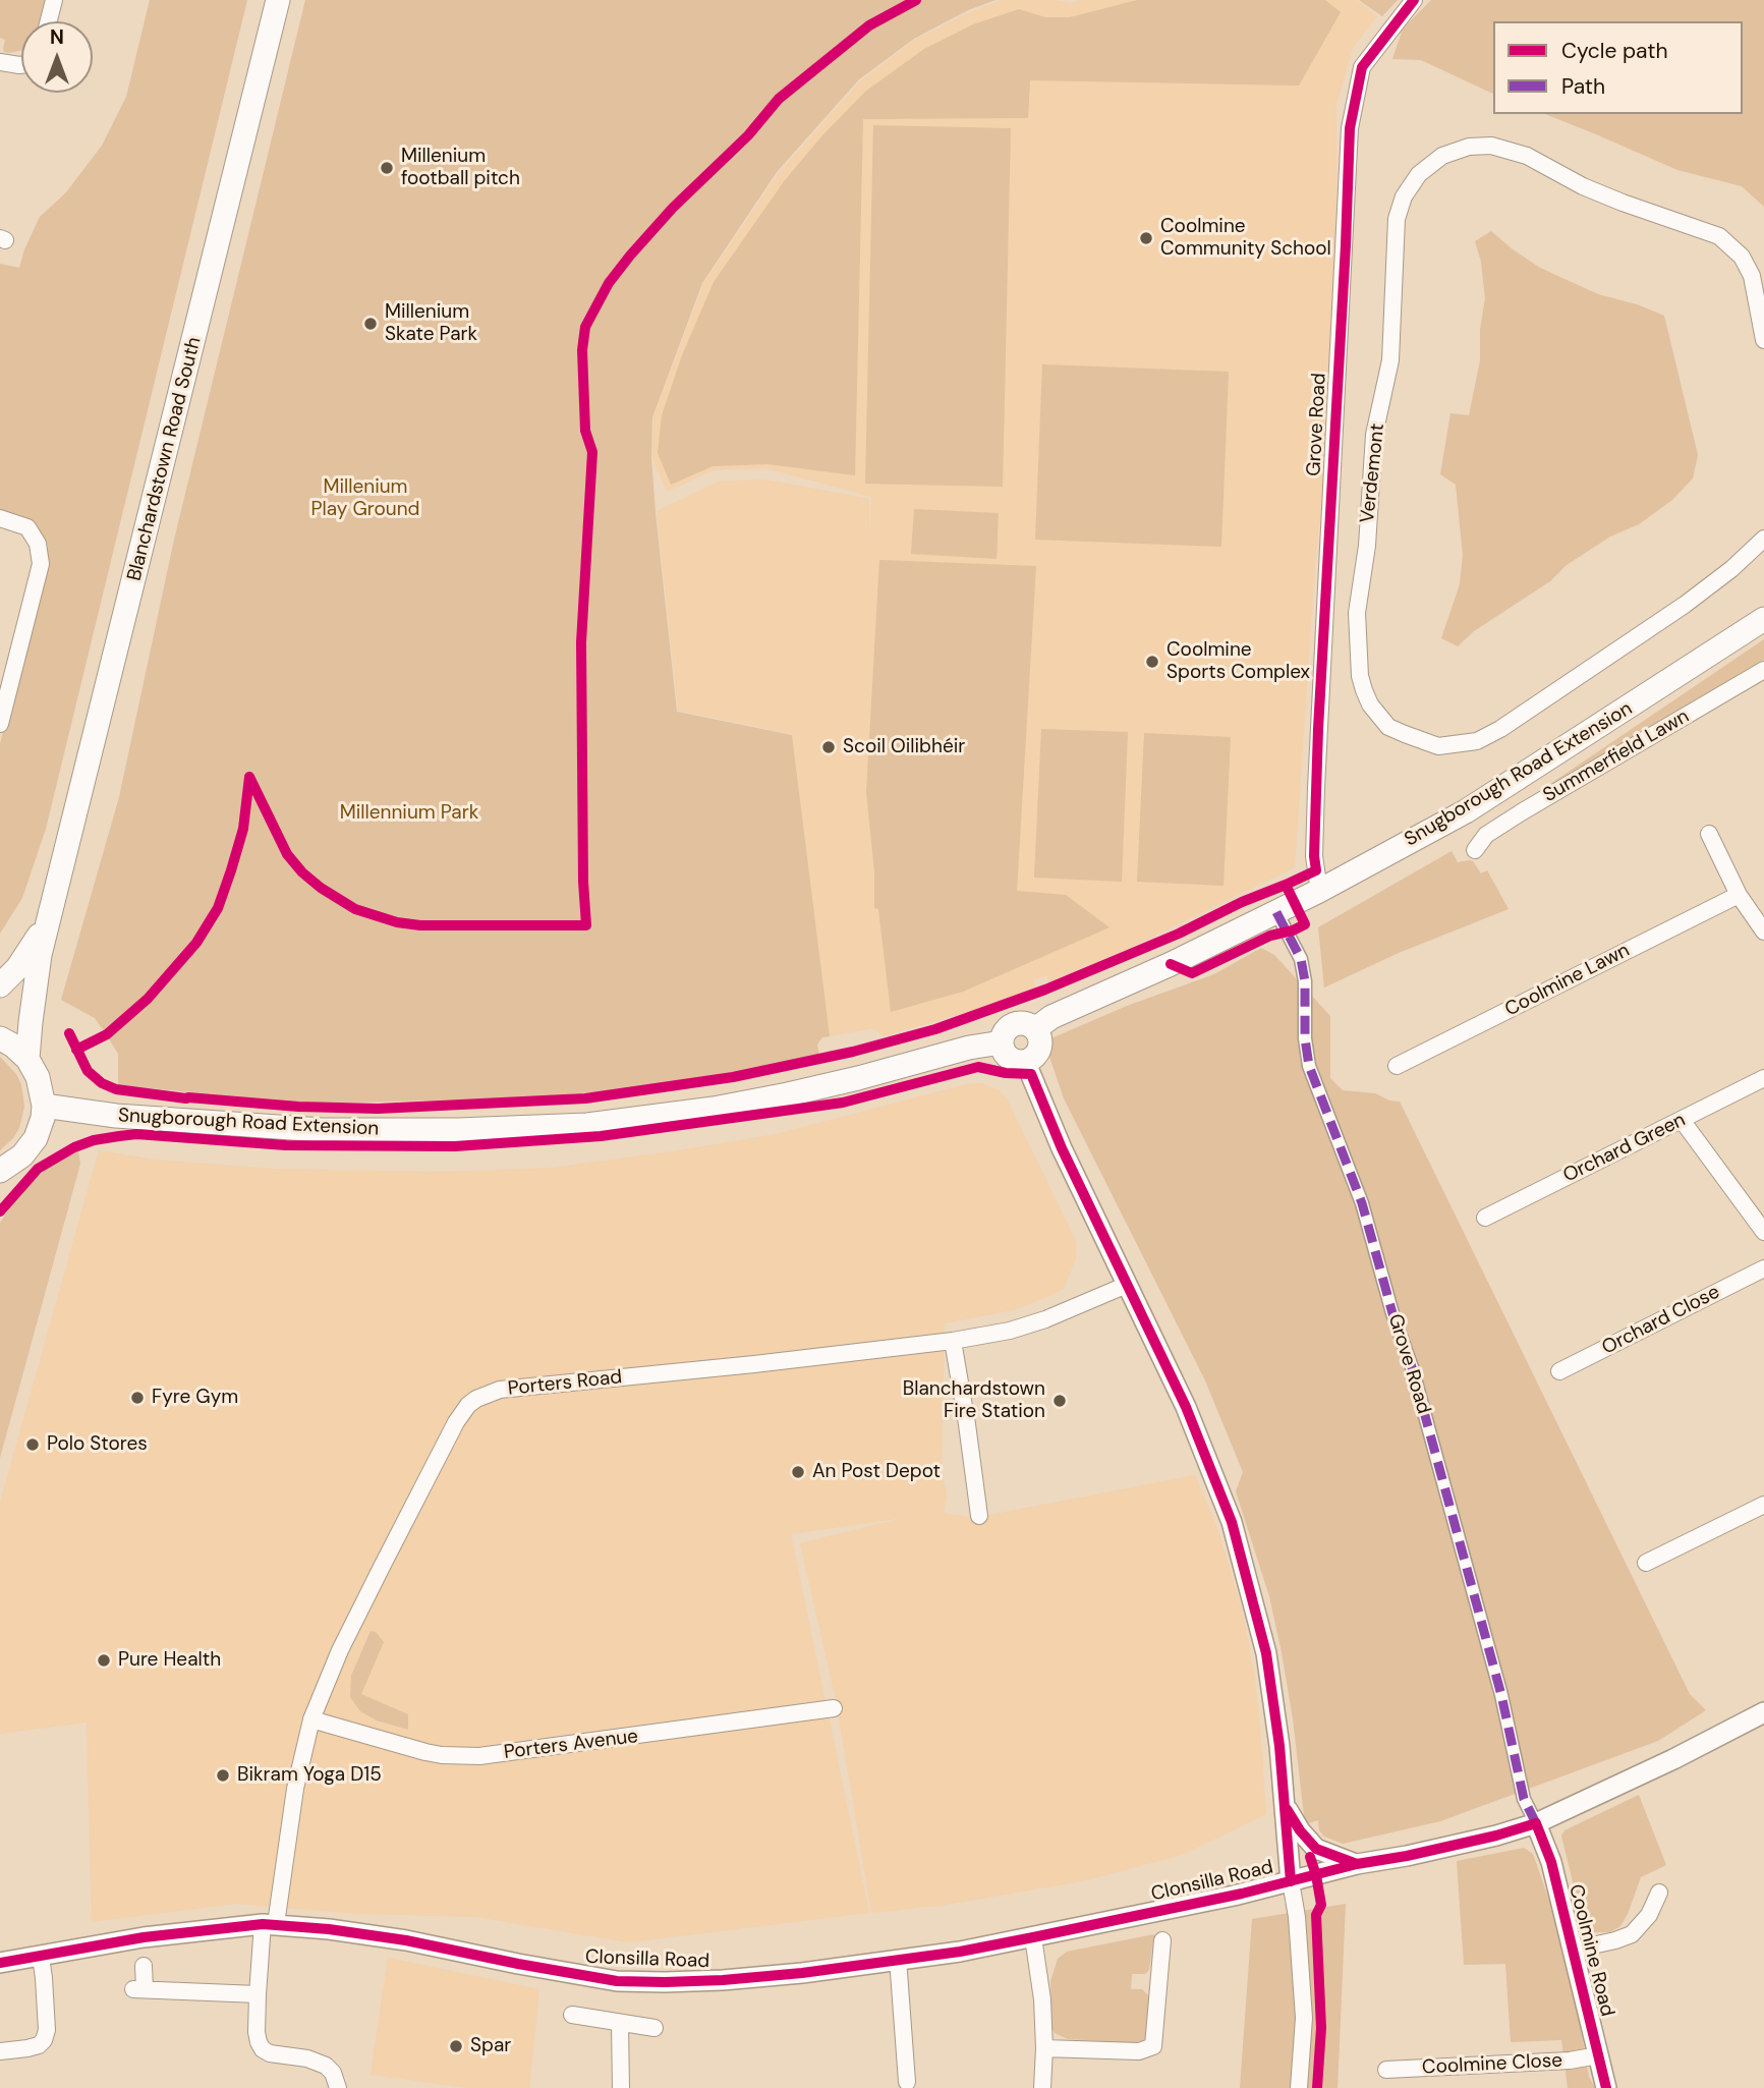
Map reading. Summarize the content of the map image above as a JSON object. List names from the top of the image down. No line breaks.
{"streets":{"main road":["Blanchardstown Road South","Snugborough Road Extension"],"street":["Grove Road","Verdemont","Summerfield Lawn","Coolmine Lawn","Orchard Green","Orchard Close","Porters Road","Porters Avenue","Clonsilla Road","Coolmine Road","Coolmine Close"]},"crossings":[["Grove Road","Snugborough Road Extension"],["Grove Road","Clonsilla Road"],["Grove Road","Coolmine Road"],["Porters Road","Porters Avenue"],["Porters Road","Clonsilla Road"],["Clonsilla Road","Coolmine Road"],["Coolmine Road","Coolmine Close"]],"parks":["Millenium Play Ground","Millennium Park"],"places":["Millenium football pitch","Coolmine Community School","Millenium Skate Park","Coolmine Sports Complex","Scoil Oilibhéir","Fyre Gym","Blanchardstown Fire Station","Polo Stores","An Post Depot","Pure Health","Bikram Yoga D15","Spar"],"legend":["Cycle path","Path"],"north":"top"}
